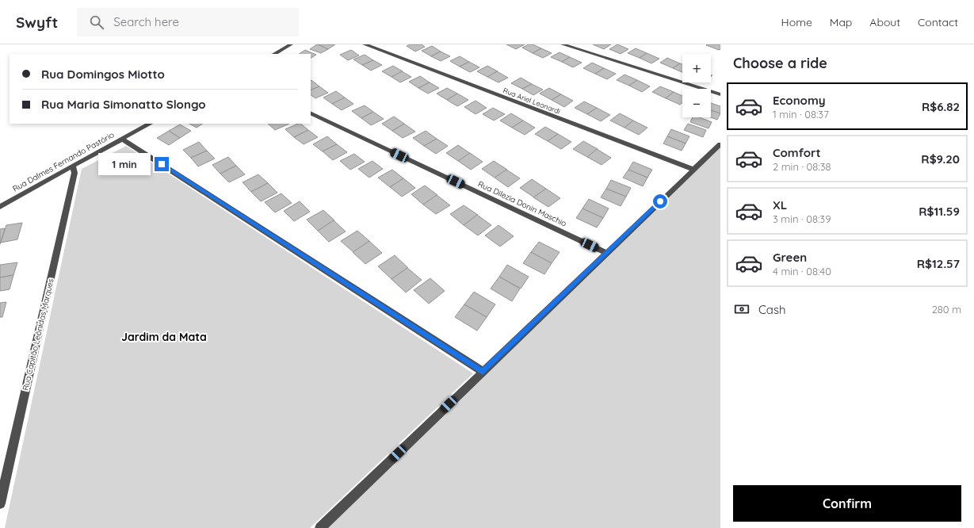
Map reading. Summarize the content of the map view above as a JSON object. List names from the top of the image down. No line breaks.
{"streets":{"street":["Rua Ariel Leonardi","Rua Dalmes Fernando Pastório","Rua Dilezia Donin Maschio","Rua Capitão Leônidas Marques"]},"crossings":[["Rua Dalmes Fernando Pastório","Rua Capitão Leônidas Marques"]],"districts":["Jardim da Mata"],"page":{"header":"Swyft","search":"Search here","nav":["Home","Map","About","Contact"],"heading":"Choose a ride","map_buttons":["+","−"],"banner":["Rua Domingos Miotto","Rua Maria Simonatto Slongo"],"list":[{"name":"Economy","note":"1 min · 08:37","value":"R$6.82"},{"name":"Comfort","note":"2 min · 08:38","value":"R$9.20"},{"name":"XL","note":"3 min · 08:39","value":"R$11.59"},{"name":"Green","note":"4 min · 08:40","value":"R$12.57"}],"bubble":"1 min","pay":["Cash","280 m"],"buttons":"Confirm"}}
